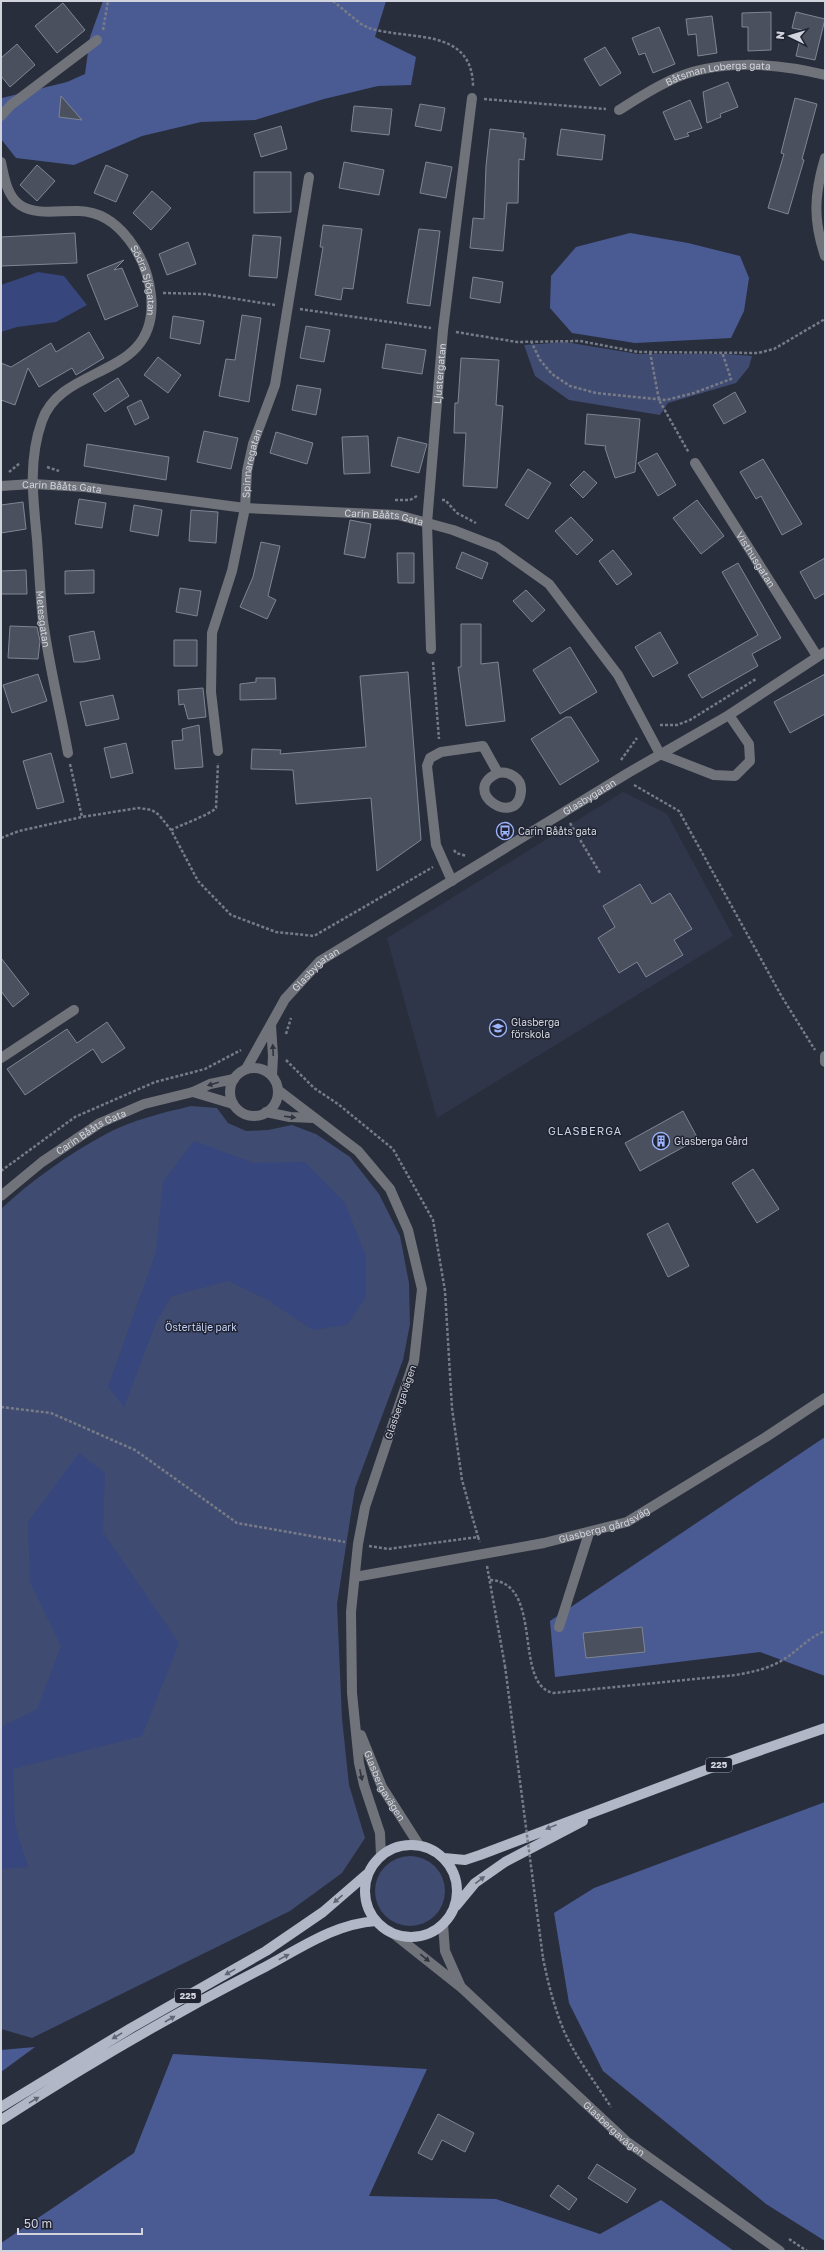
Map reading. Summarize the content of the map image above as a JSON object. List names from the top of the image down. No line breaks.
{"streets":{"main road":["225"],"street":["Båtsman Lobergs gata","Södra Sjögatan","Ljustergatan","Spinnaregatan","Carin Bååts Gata","Visthusgatan","Metesgatan","Glasbygatan","Glasbergavägen","Glasberga gårdsväg"]},"crossings":[["Södra Sjögatan","Carin Bååts Gata"],["Södra Sjögatan","Metesgatan"],["Ljustergatan","Carin Bååts Gata"],["Spinnaregatan","Carin Bååts Gata"],["Carin Bååts Gata","Metesgatan"],["Carin Bååts Gata","Glasbygatan"],["Carin Bååts Gata","Glasbergavägen"],["Visthusgatan","Glasbygatan"],["Glasbygatan","Glasbergavägen"],["Glasbergavägen","Glasberga gårdsväg"],["Glasbergavägen","225"]],"districts":["GLASBERGA"],"parks":["Östertälje park"],"places":{"bus stop":["Carin Bååts gata"],"school or university":["Glasberga förskola"],"building":["Glasberga Gård"]},"scale_bar":"50 m","north":"left"}
